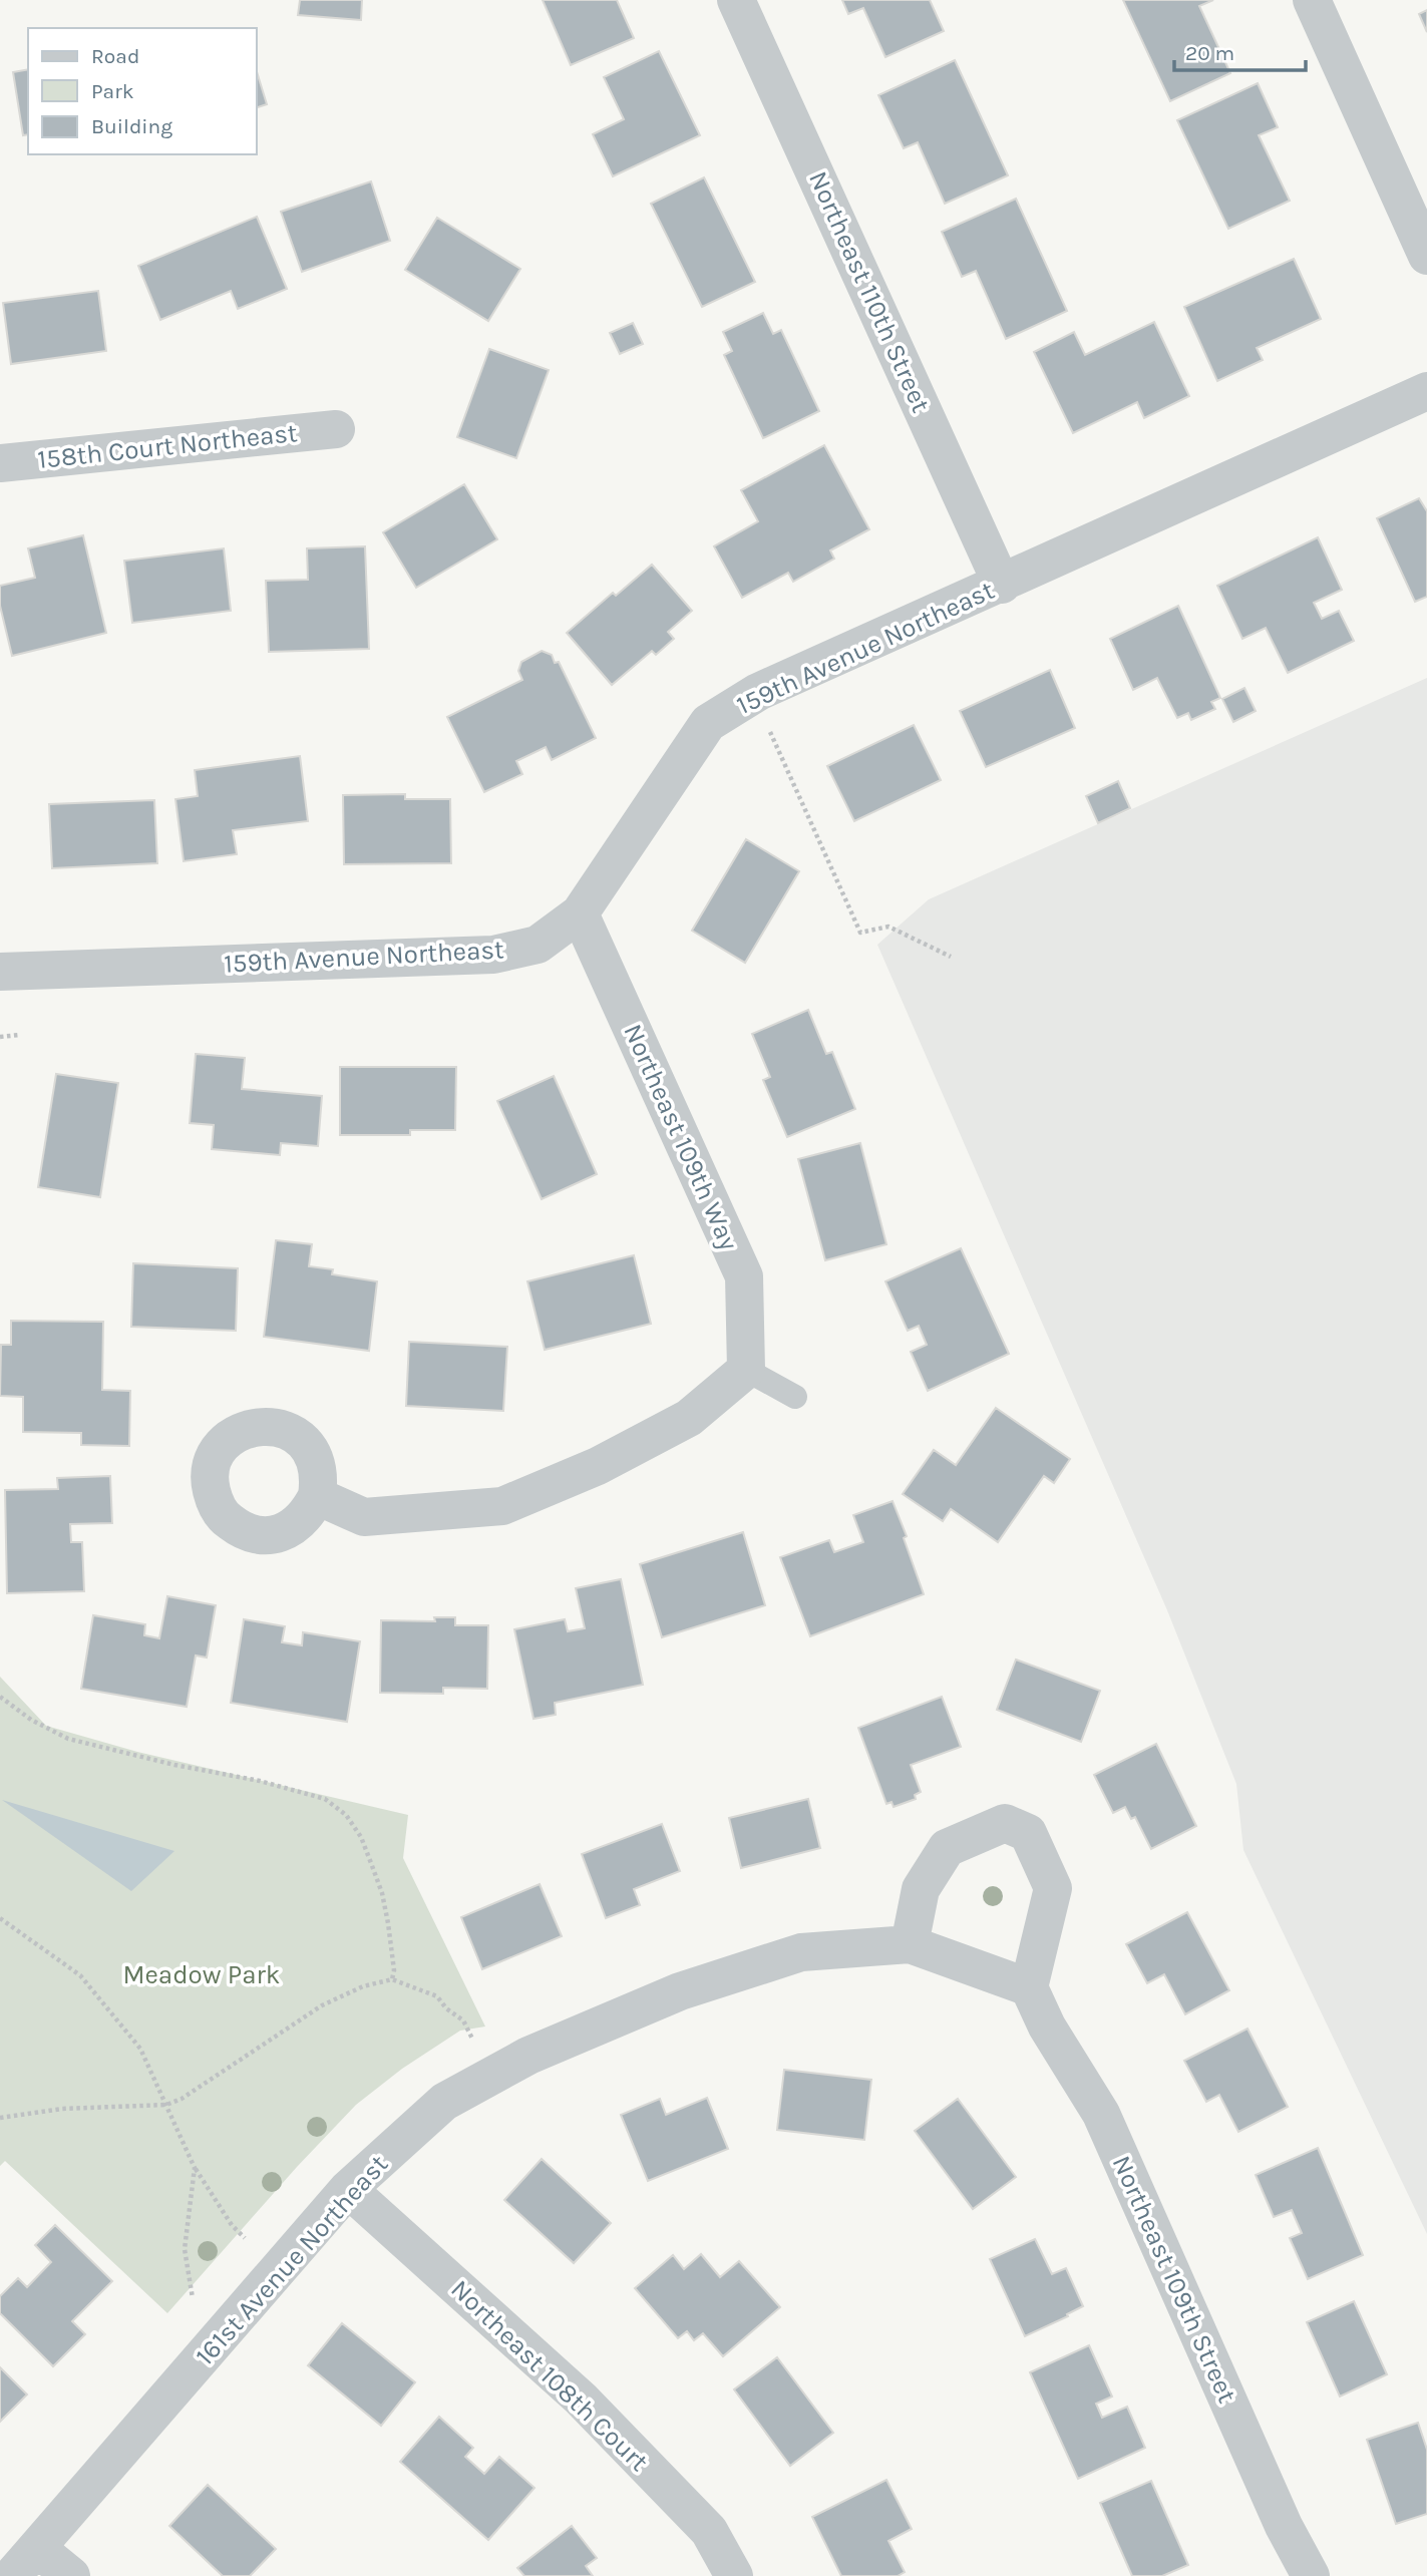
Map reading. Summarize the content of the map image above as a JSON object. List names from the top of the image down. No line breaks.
{"streets":{"street":["Northeast 110th Street","158th Court Northeast","159th Avenue Northeast","Northeast 109th Way","161st Avenue Northeast","Northeast 109th Street","Northeast 108th Court"]},"crossings":[["Northeast 110th Street","159th Avenue Northeast"],["159th Avenue Northeast","Northeast 109th Way"],["161st Avenue Northeast","Northeast 109th Street"],["161st Avenue Northeast","Northeast 108th Court"]],"parks":["Meadow Park"],"legend":["Road","Park","Building"],"scale_bar":"20 m"}
